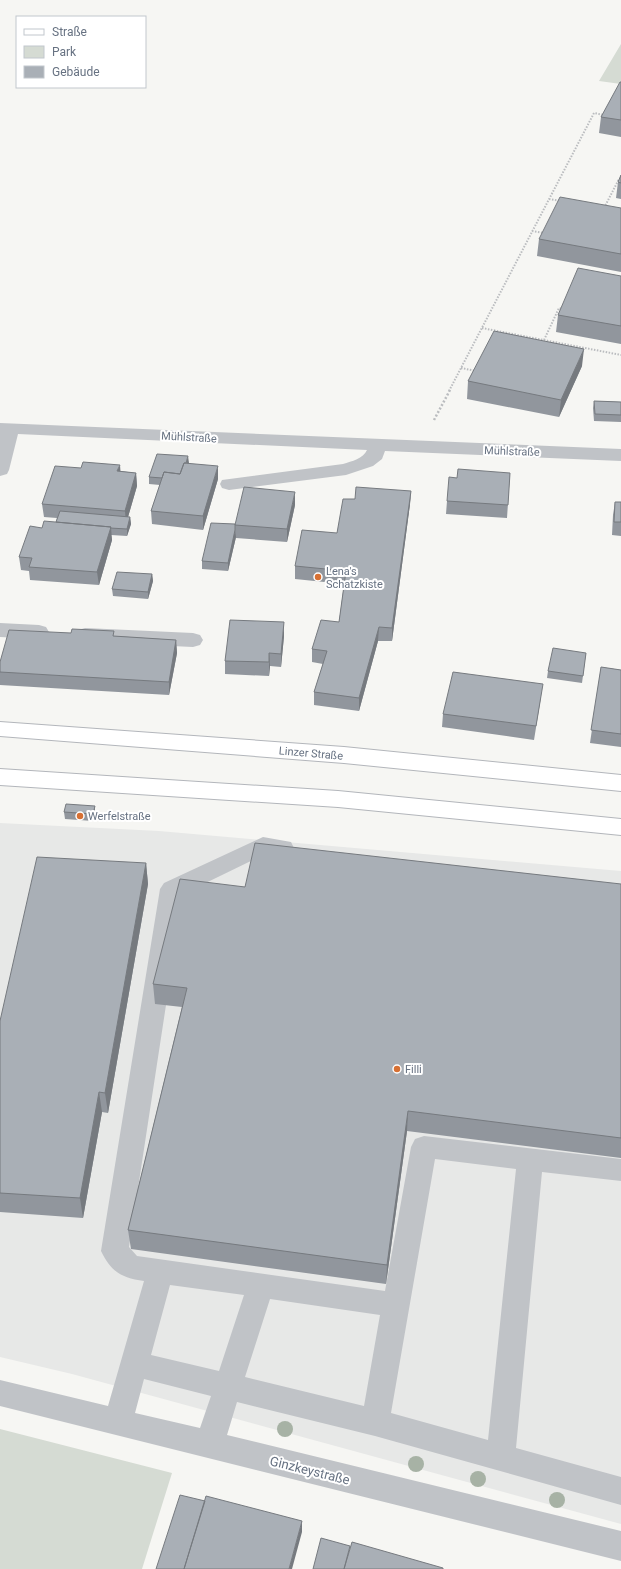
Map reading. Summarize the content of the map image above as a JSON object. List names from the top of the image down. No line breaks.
{"streets":{"main road":["Linzer Straße"],"street":["Mühlstraße","Ginzkeystraße"]},"places":["Lena's Schatzkiste","Werfelstraße","Filli"],"legend":["Straße","Park","Gebäude"]}
